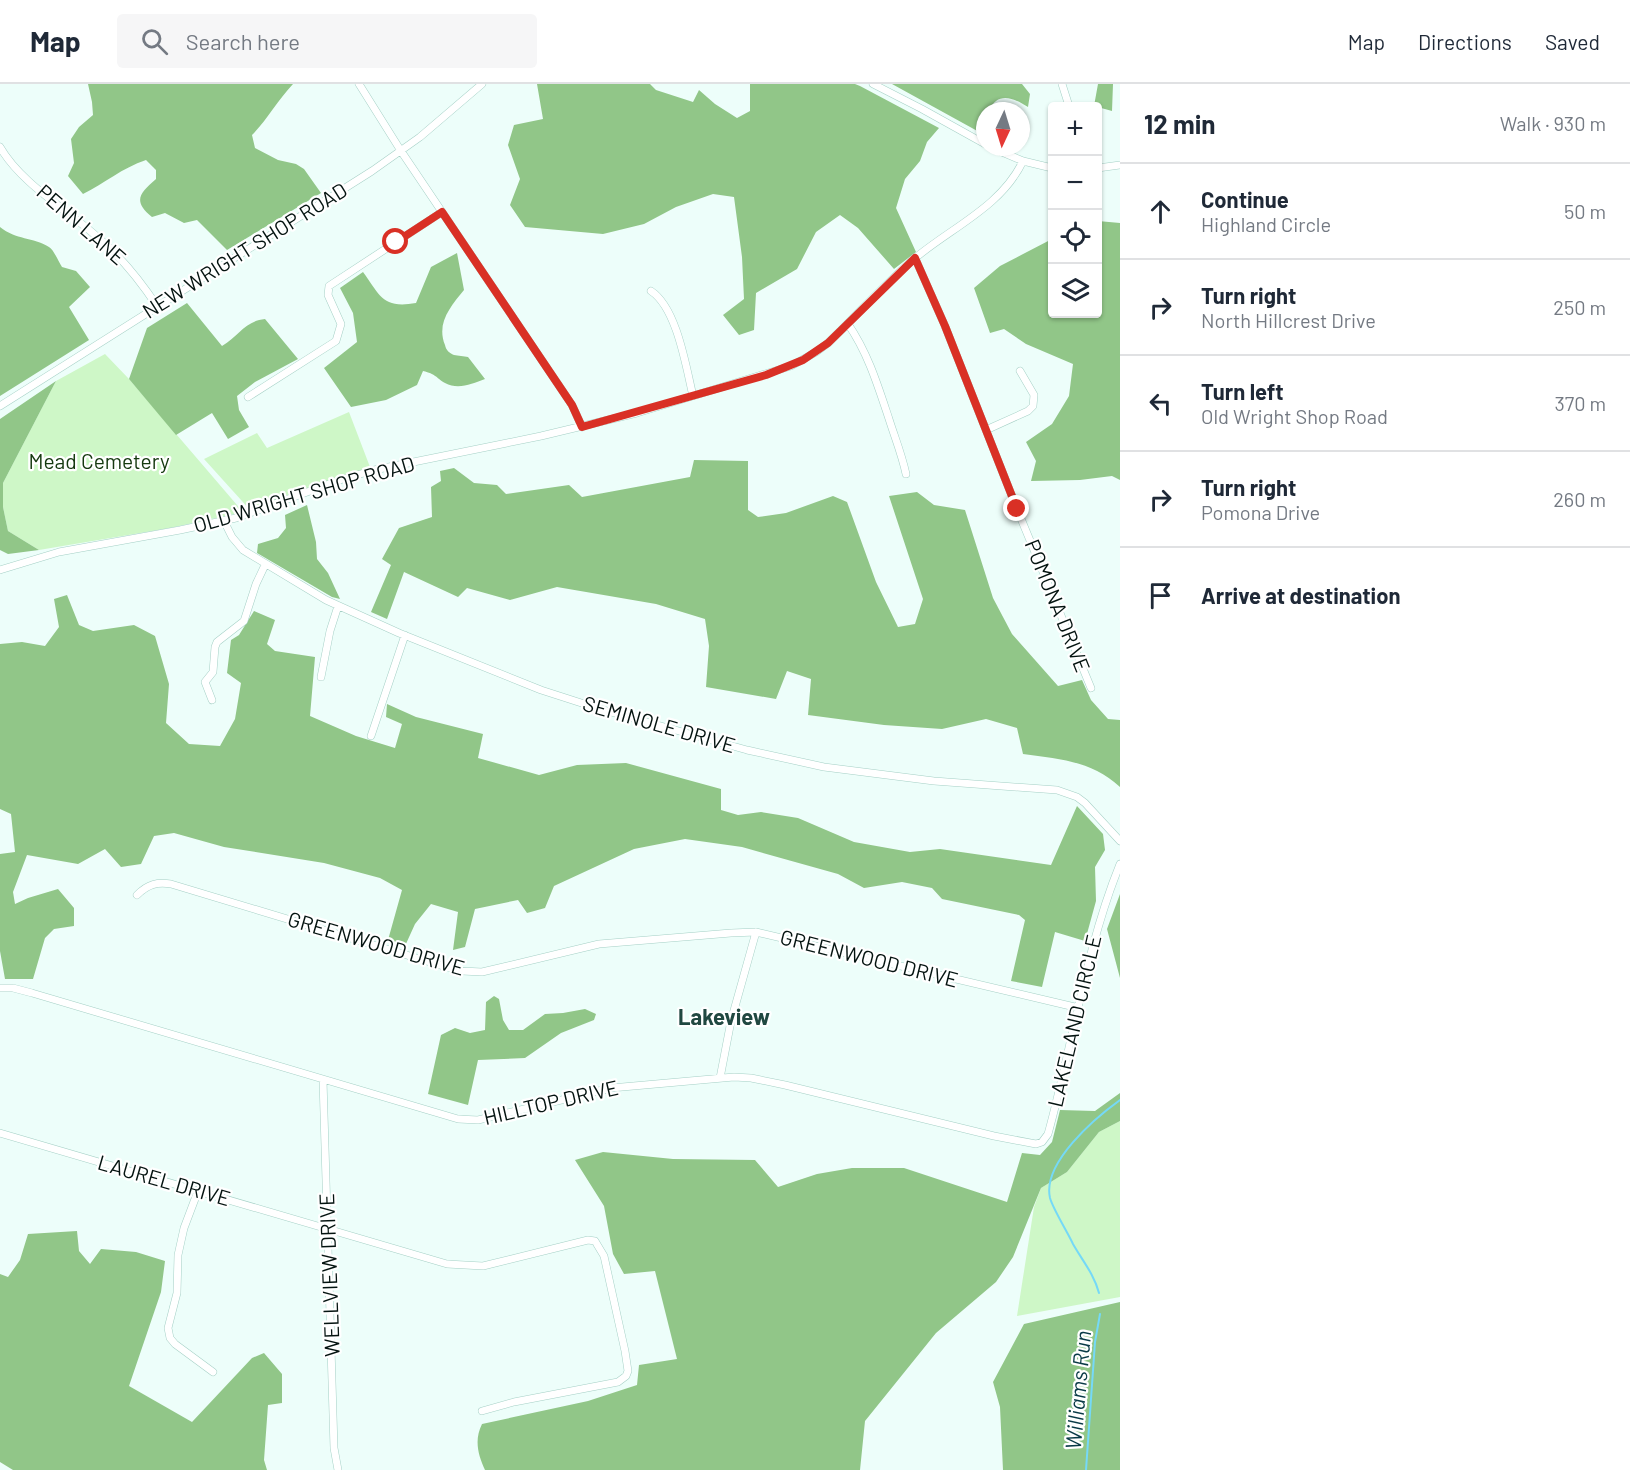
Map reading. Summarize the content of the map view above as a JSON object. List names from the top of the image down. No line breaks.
{"streets":{"street":["PENN LANE","NEW WRIGHT SHOP ROAD","OLD WRIGHT SHOP ROAD","POMONA DRIVE","SEMINOLE DRIVE","GREENWOOD DRIVE","LAKELAND CIRCLE","HILLTOP DRIVE","LAUREL DRIVE","WELLVIEW DRIVE"]},"crossings":[["PENN LANE","NEW WRIGHT SHOP ROAD"],["OLD WRIGHT SHOP ROAD","POMONA DRIVE"],["OLD WRIGHT SHOP ROAD","SEMINOLE DRIVE"],["GREENWOOD DRIVE","LAKELAND CIRCLE"],["LAKELAND CIRCLE","HILLTOP DRIVE"],["HILLTOP DRIVE","WELLVIEW DRIVE"],["LAUREL DRIVE","WELLVIEW DRIVE"]],"districts":["Lakeview"],"water":["Williams Run"],"parks":["Mead Cemetery"],"north":"bottom","page":{"header":"Map","search":"Search here","nav":["Map","Directions","Saved"],"heading":["12 min","Walk · 930 m"],"map_buttons":["+","−"],"list":[["Continue","Highland Circle","50 m"],["Turn right","North Hillcrest Drive","250 m"],["Turn left","Old Wright Shop Road","370 m"],["Turn right","Pomona Drive","260 m"],"Arrive at destination"]}}
